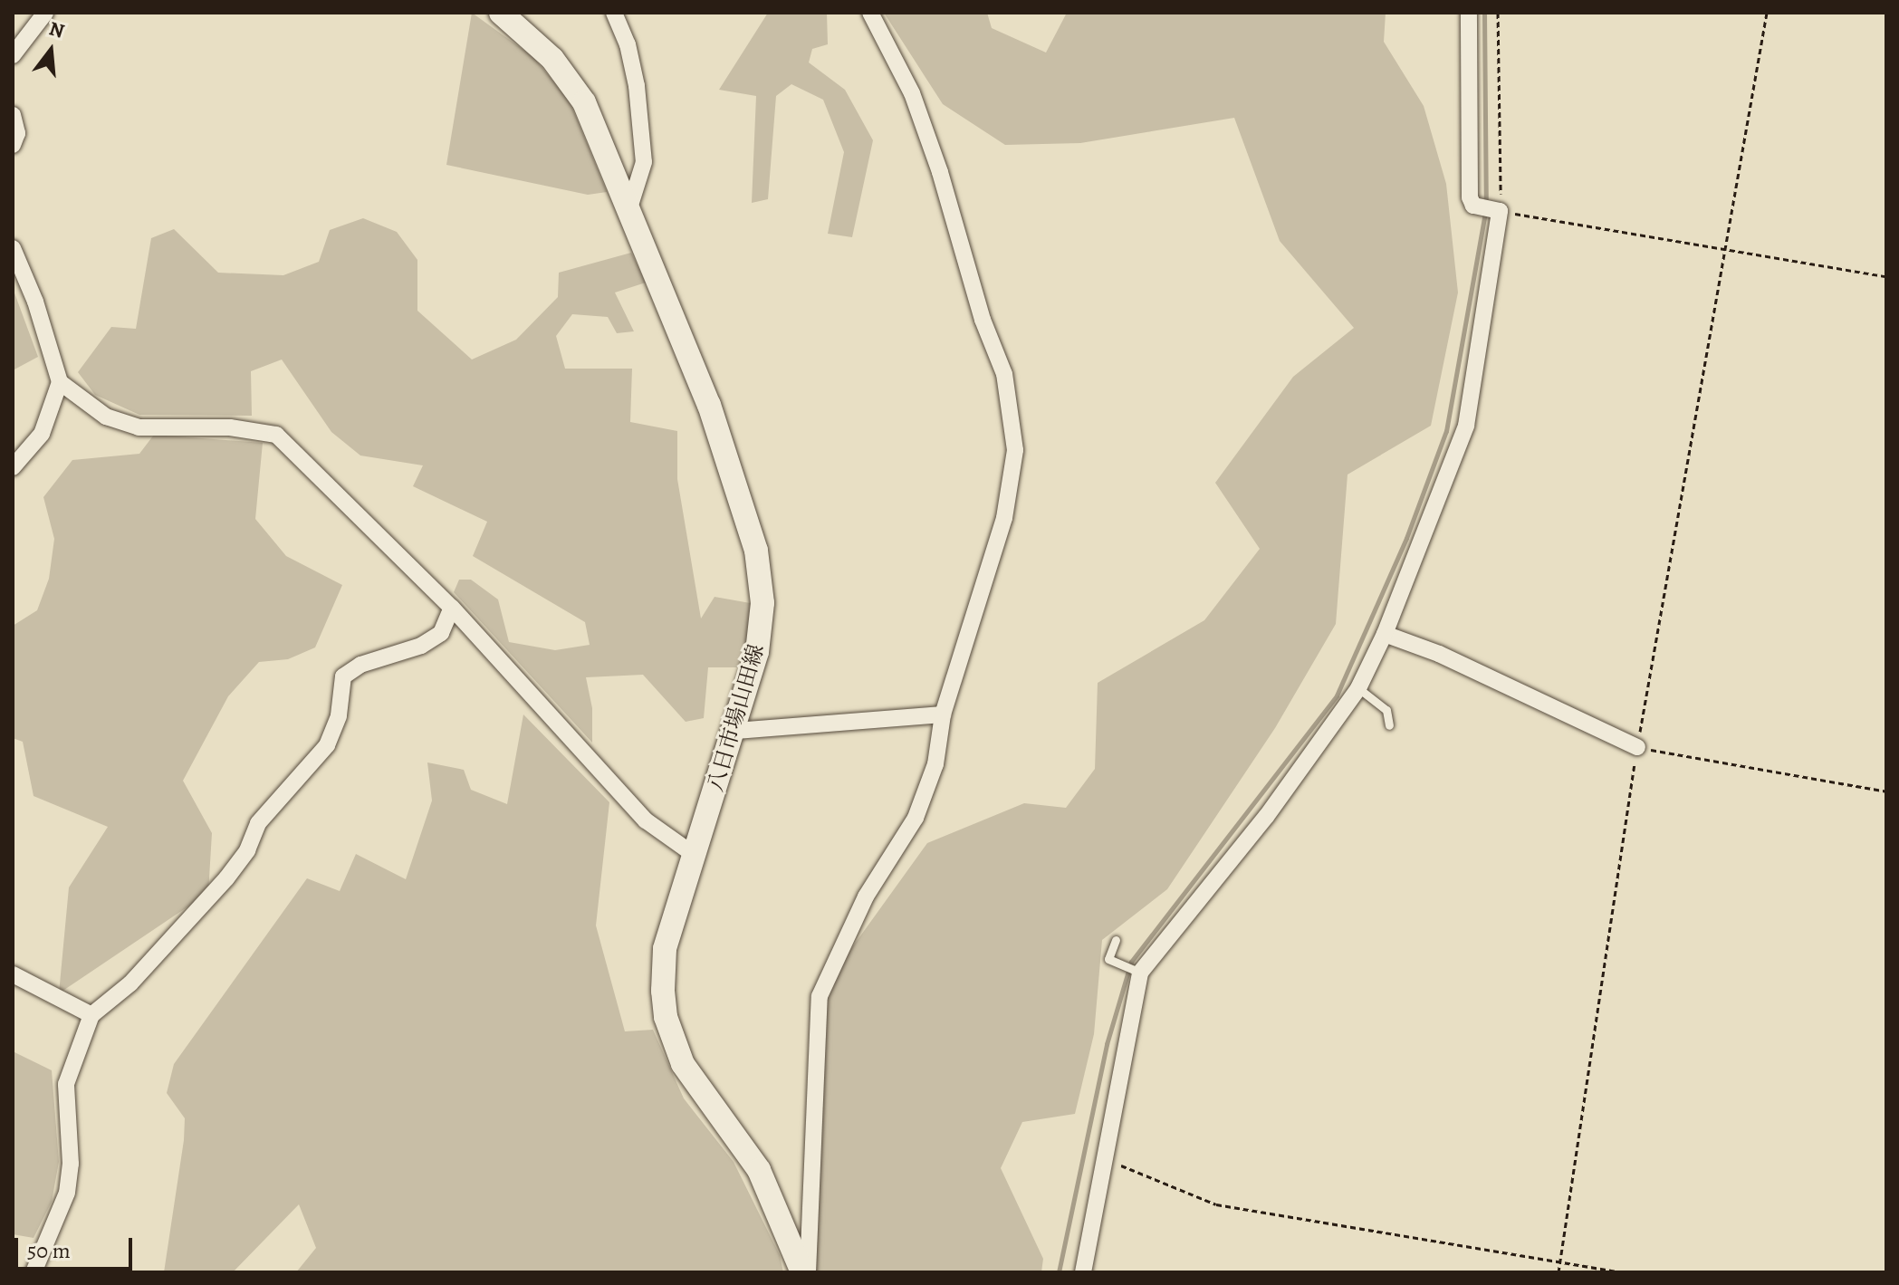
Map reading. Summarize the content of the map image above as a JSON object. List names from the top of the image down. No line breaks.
{"streets":{"main road":["八日市場山田線"]},"scale_bar":"50 m","north":"top"}
